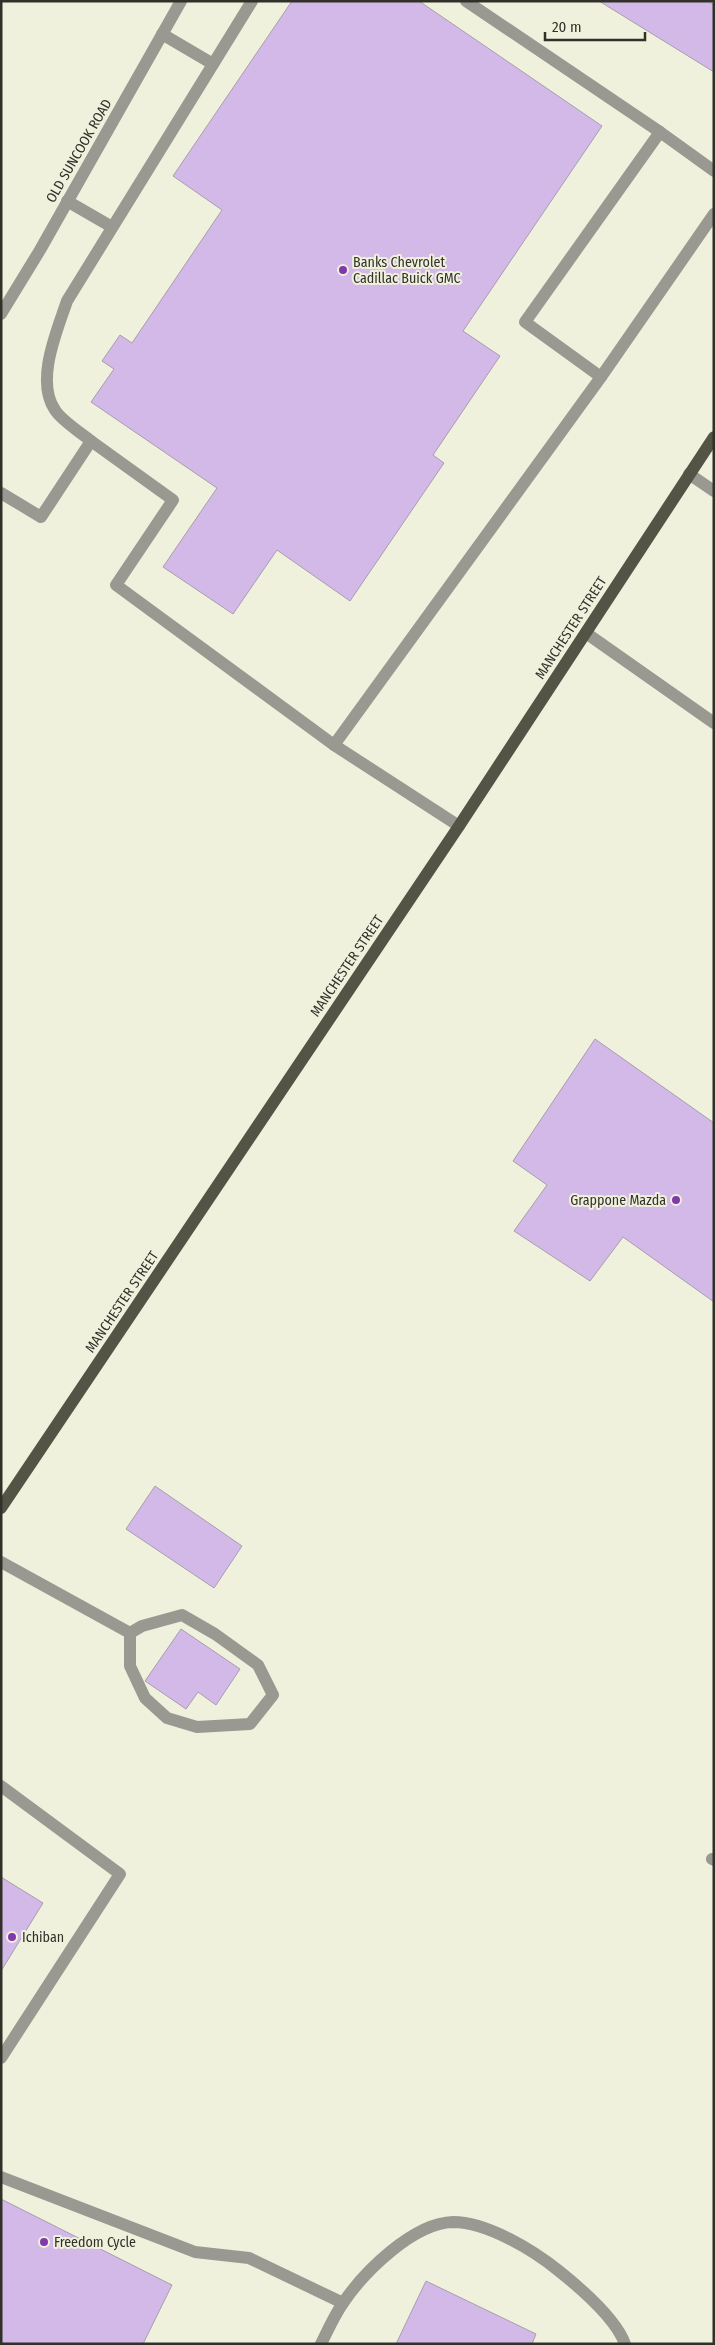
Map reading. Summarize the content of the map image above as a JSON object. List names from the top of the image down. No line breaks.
{"streets":{"main road":["MANCHESTER STREET"],"street":["OLD SUNCOOK ROAD"]},"places":["Banks Chevrolet Cadillac Buick GMC","Grappone Mazda","Ichiban","Freedom Cycle"],"scale_bar":"20 m"}
